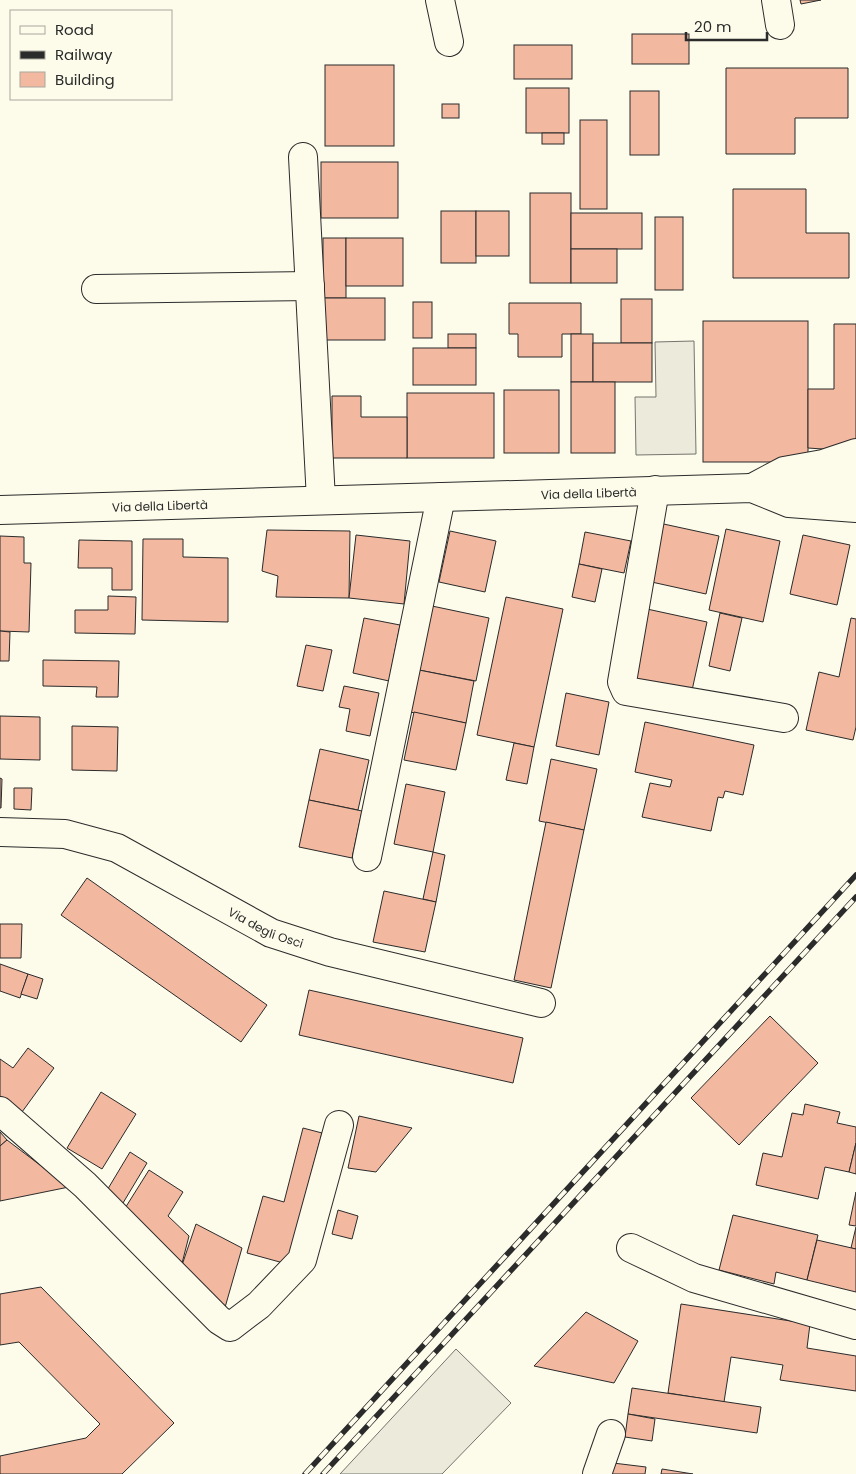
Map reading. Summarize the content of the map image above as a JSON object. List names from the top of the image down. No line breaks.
{"streets":{"street":["Via della Libertà","Via degli Osci"]},"legend":["Road","Railway","Building"],"scale_bar":"20 m"}
